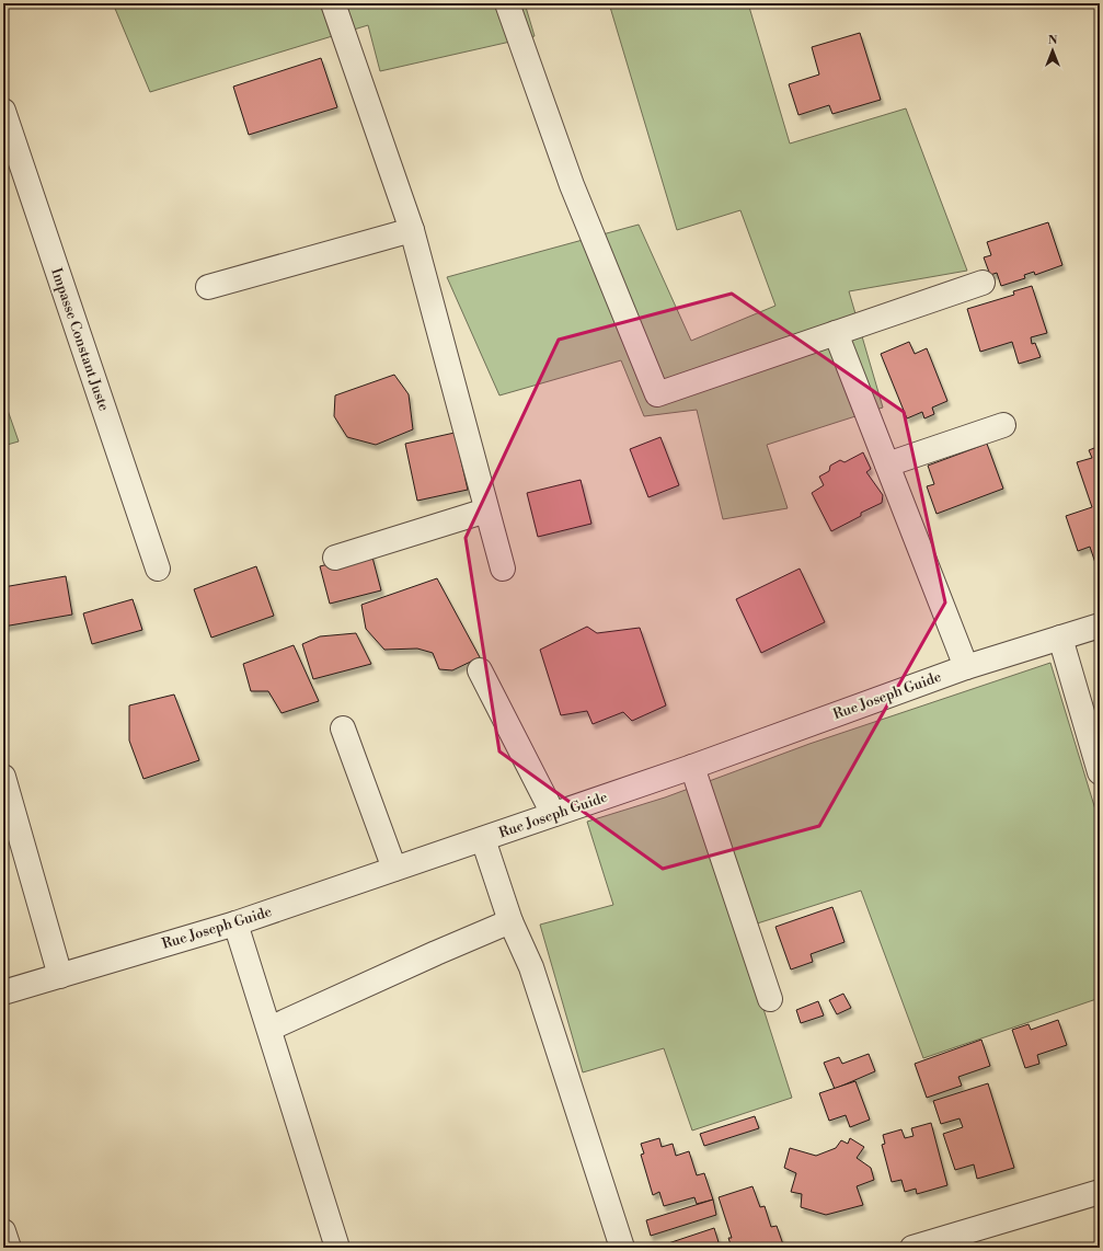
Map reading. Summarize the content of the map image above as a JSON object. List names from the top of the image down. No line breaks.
{"streets":{"street":["Impasse Constant Juste","Rue Joseph Guide"]},"north":"top"}
